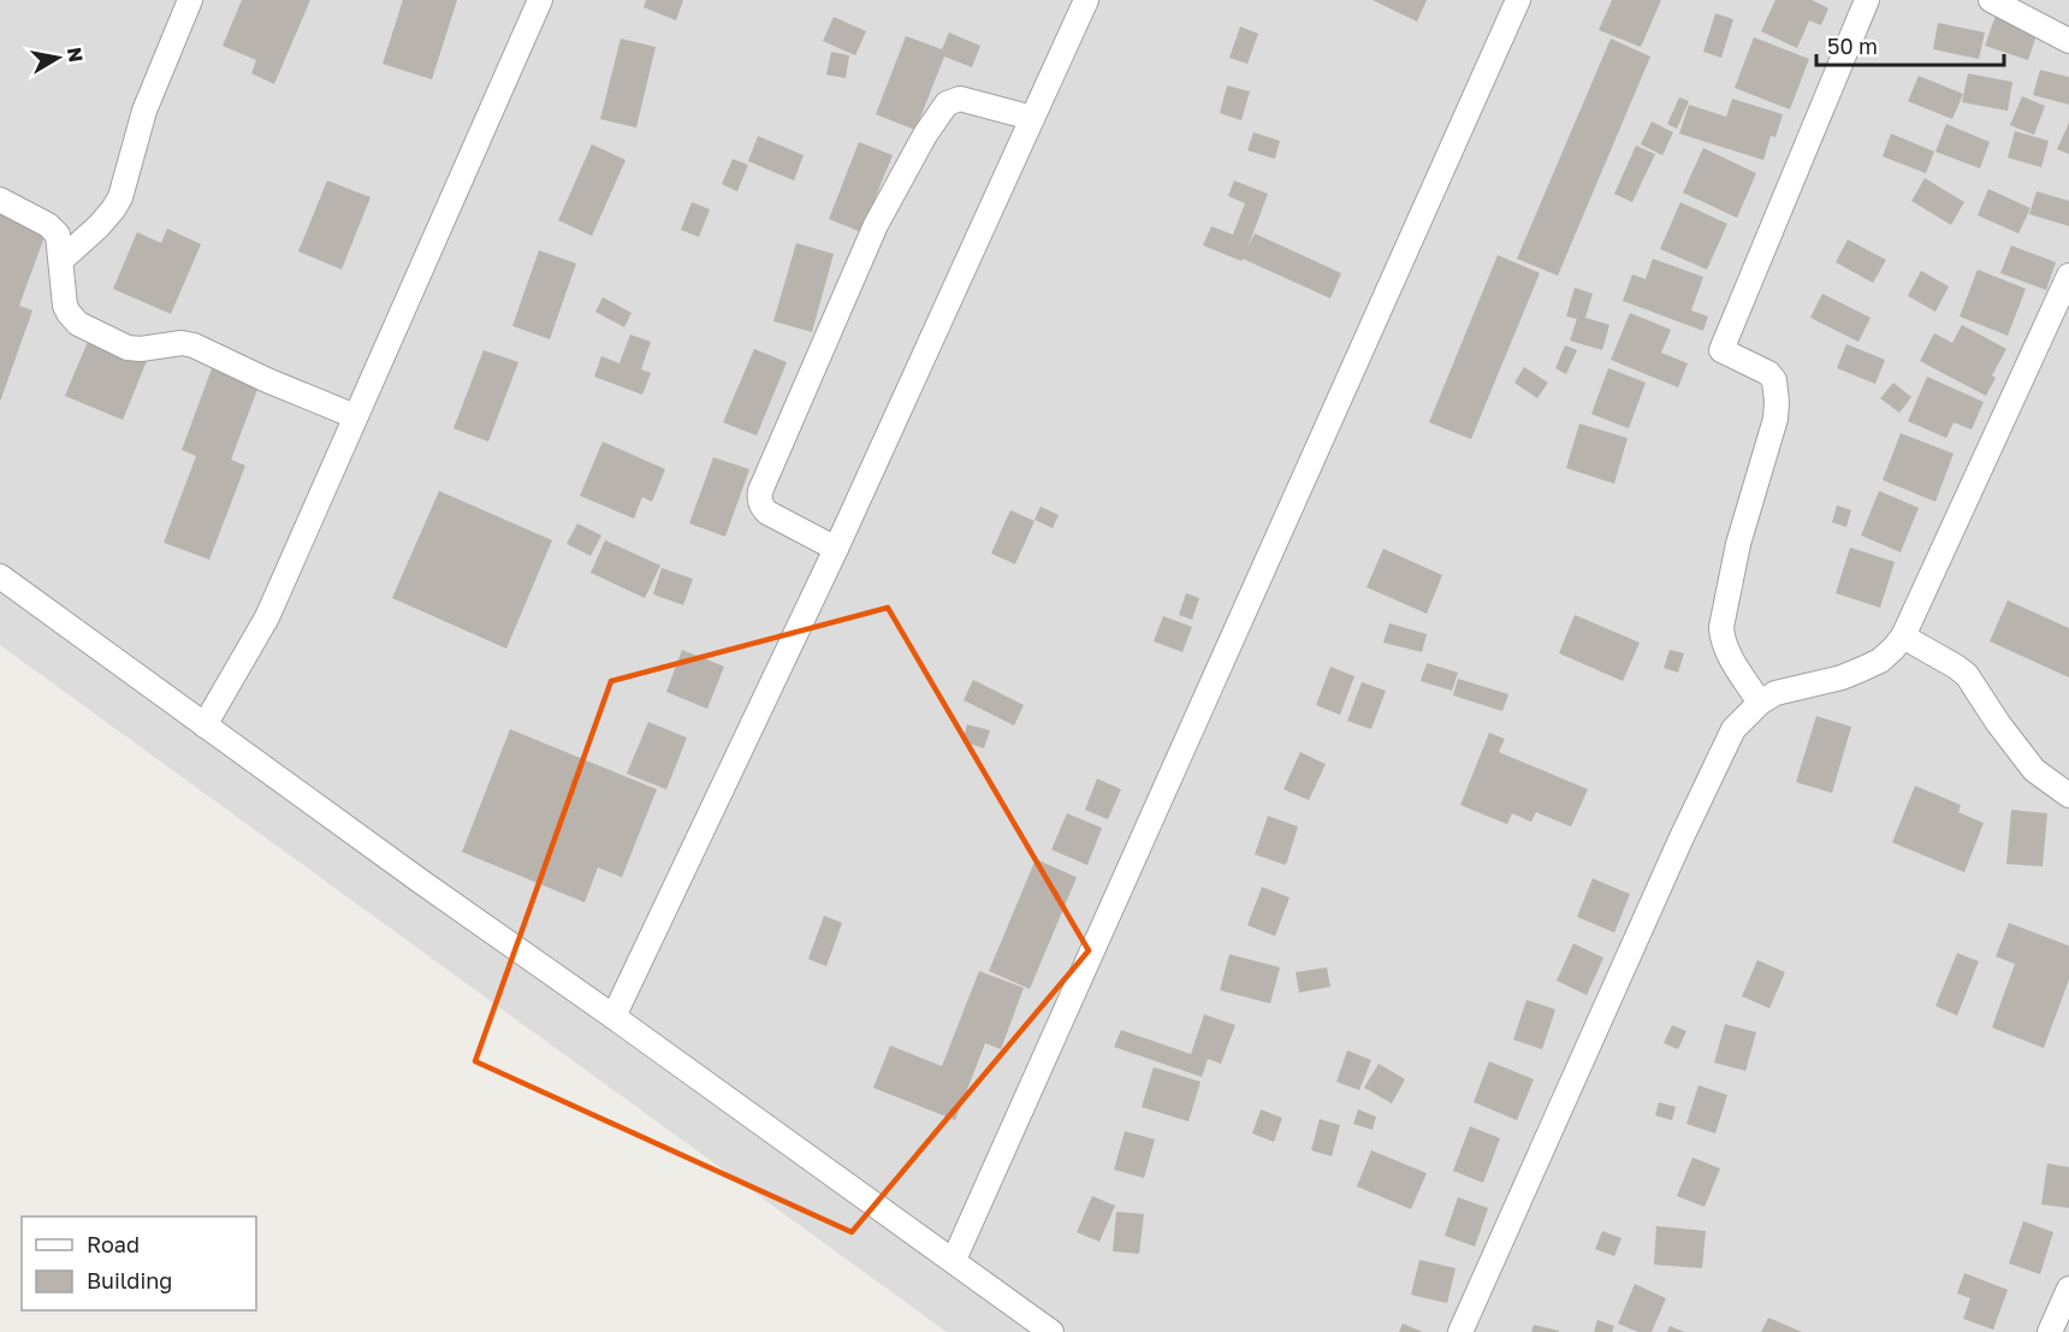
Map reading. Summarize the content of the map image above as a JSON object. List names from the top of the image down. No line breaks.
{"legend":["Road","Building"],"scale_bar":"50 m","north":"right"}
